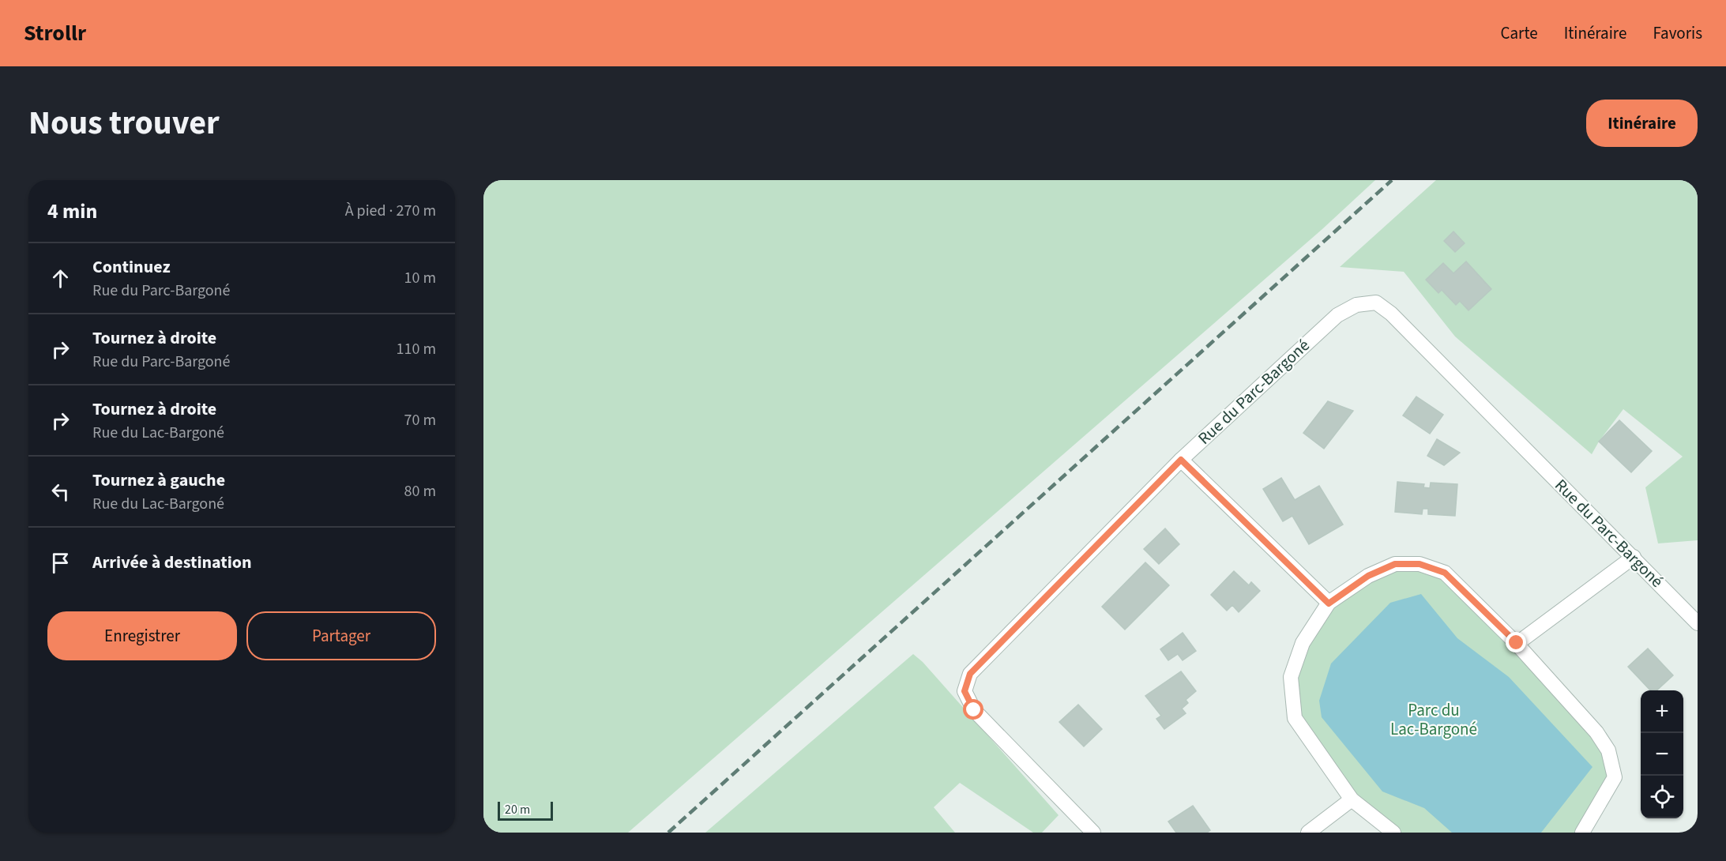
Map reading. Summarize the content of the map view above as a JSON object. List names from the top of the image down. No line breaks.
{"streets":{"street":["Rue du Parc-Bargoné"]},"parks":["Parc du Lac-Bargoné"],"scale_bar":"20 m","page":{"header":"Strollr","nav":["Carte","Itinéraire","Favoris"],"title":"Nous trouver","buttons":["Itinéraire",["Enregistrer","Partager"]],"heading":["4 min","À pied · 270 m"],"list":[["Continuez","Rue du Parc-Bargoné","10 m"],["Tournez à droite","Rue du Parc-Bargoné","110 m"],["Tournez à droite","Rue du Lac-Bargoné","70 m"],["Tournez à gauche","Rue du Lac-Bargoné","80 m"],"Arrivée à destination"],"map_buttons":["+","−"],"scale":"20 m"}}
